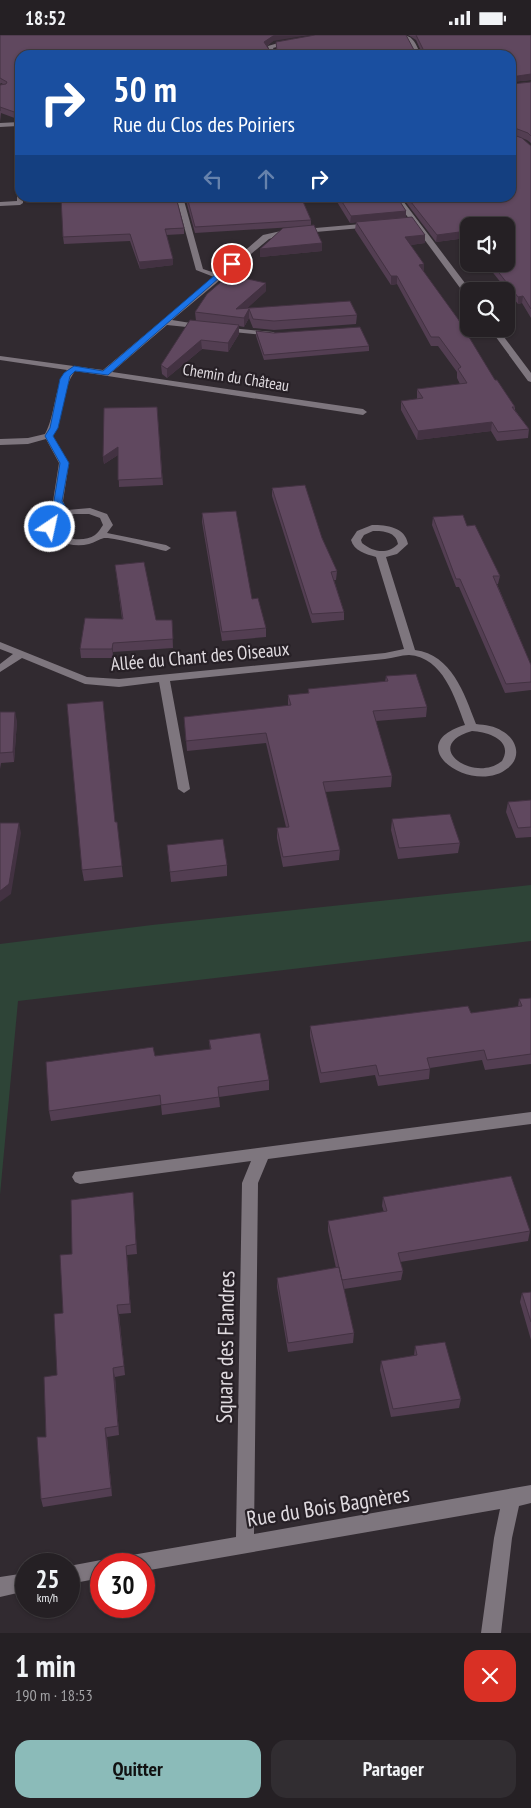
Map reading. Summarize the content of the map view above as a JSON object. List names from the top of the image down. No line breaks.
{"streets":{"street":["Chemin du Château","Allée du Chant des Oiseaux","Square des Flandres","Rue du Bois Bagnères"]},"crossings":[["Square des Flandres","Rue du Bois Bagnères"]],"page":{"status":"18:52","turn":["50 m","Rue du Clos des Poiriers"],"speed":"25 km/h","limit":"30","heading":["1 min","190 m · 18:53"],"buttons":["Quitter","Partager"]}}
